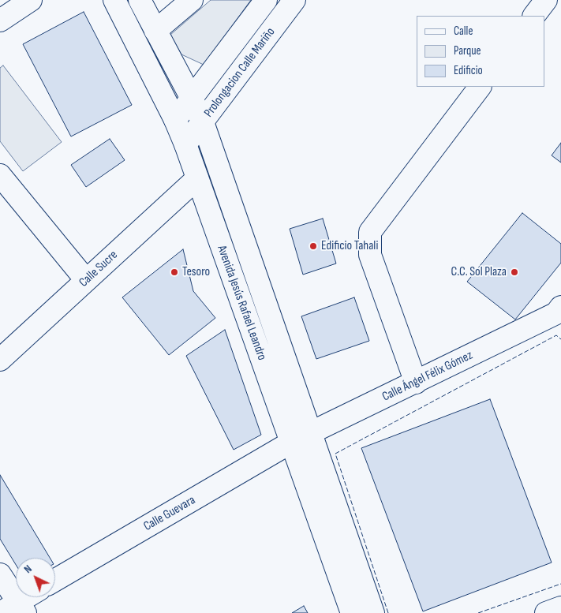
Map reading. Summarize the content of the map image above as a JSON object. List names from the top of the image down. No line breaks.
{"streets":{"street":["Prolongacion Calle Mariño","Calle Sucre","Avenida Jesús Rafael Leandro","Calle Ángel Félix Gómez","Calle Guevara"]},"crossings":[["Prolongacion Calle Mariño","Avenida Jesús Rafael Leandro"],["Calle Sucre","Avenida Jesús Rafael Leandro"],["Avenida Jesús Rafael Leandro","Calle Ángel Félix Gómez"],["Avenida Jesús Rafael Leandro","Calle Guevara"],["Calle Ángel Félix Gómez","Calle Guevara"]],"places":["Edificio Tahali","Tesoro","C.C. Sol Plaza"],"legend":["Calle","Parque","Edificio"],"north":"top left"}
